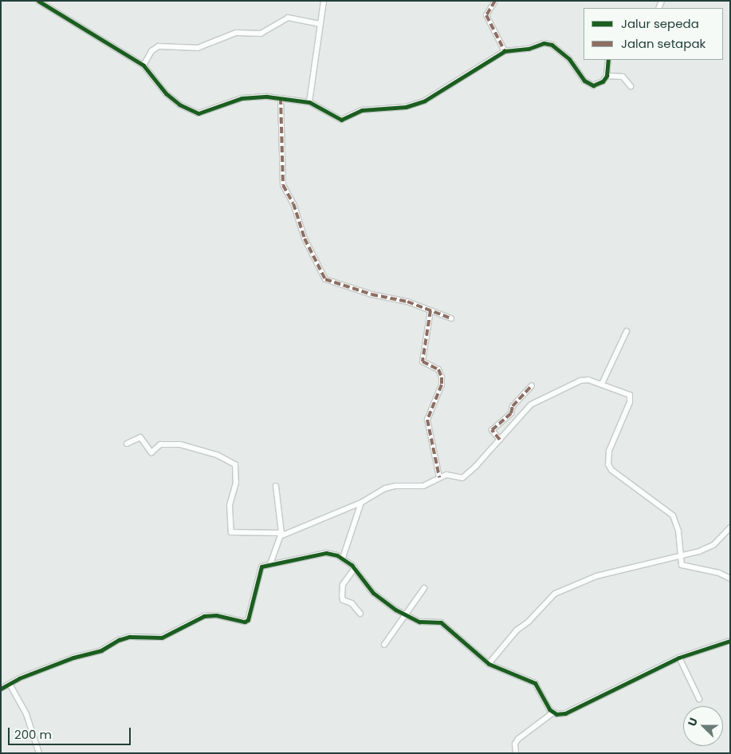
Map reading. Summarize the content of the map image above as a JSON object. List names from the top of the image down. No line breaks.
{"legend":["Jalur sepeda","Jalan setapak"],"scale_bar":"200 m","north":"left"}
